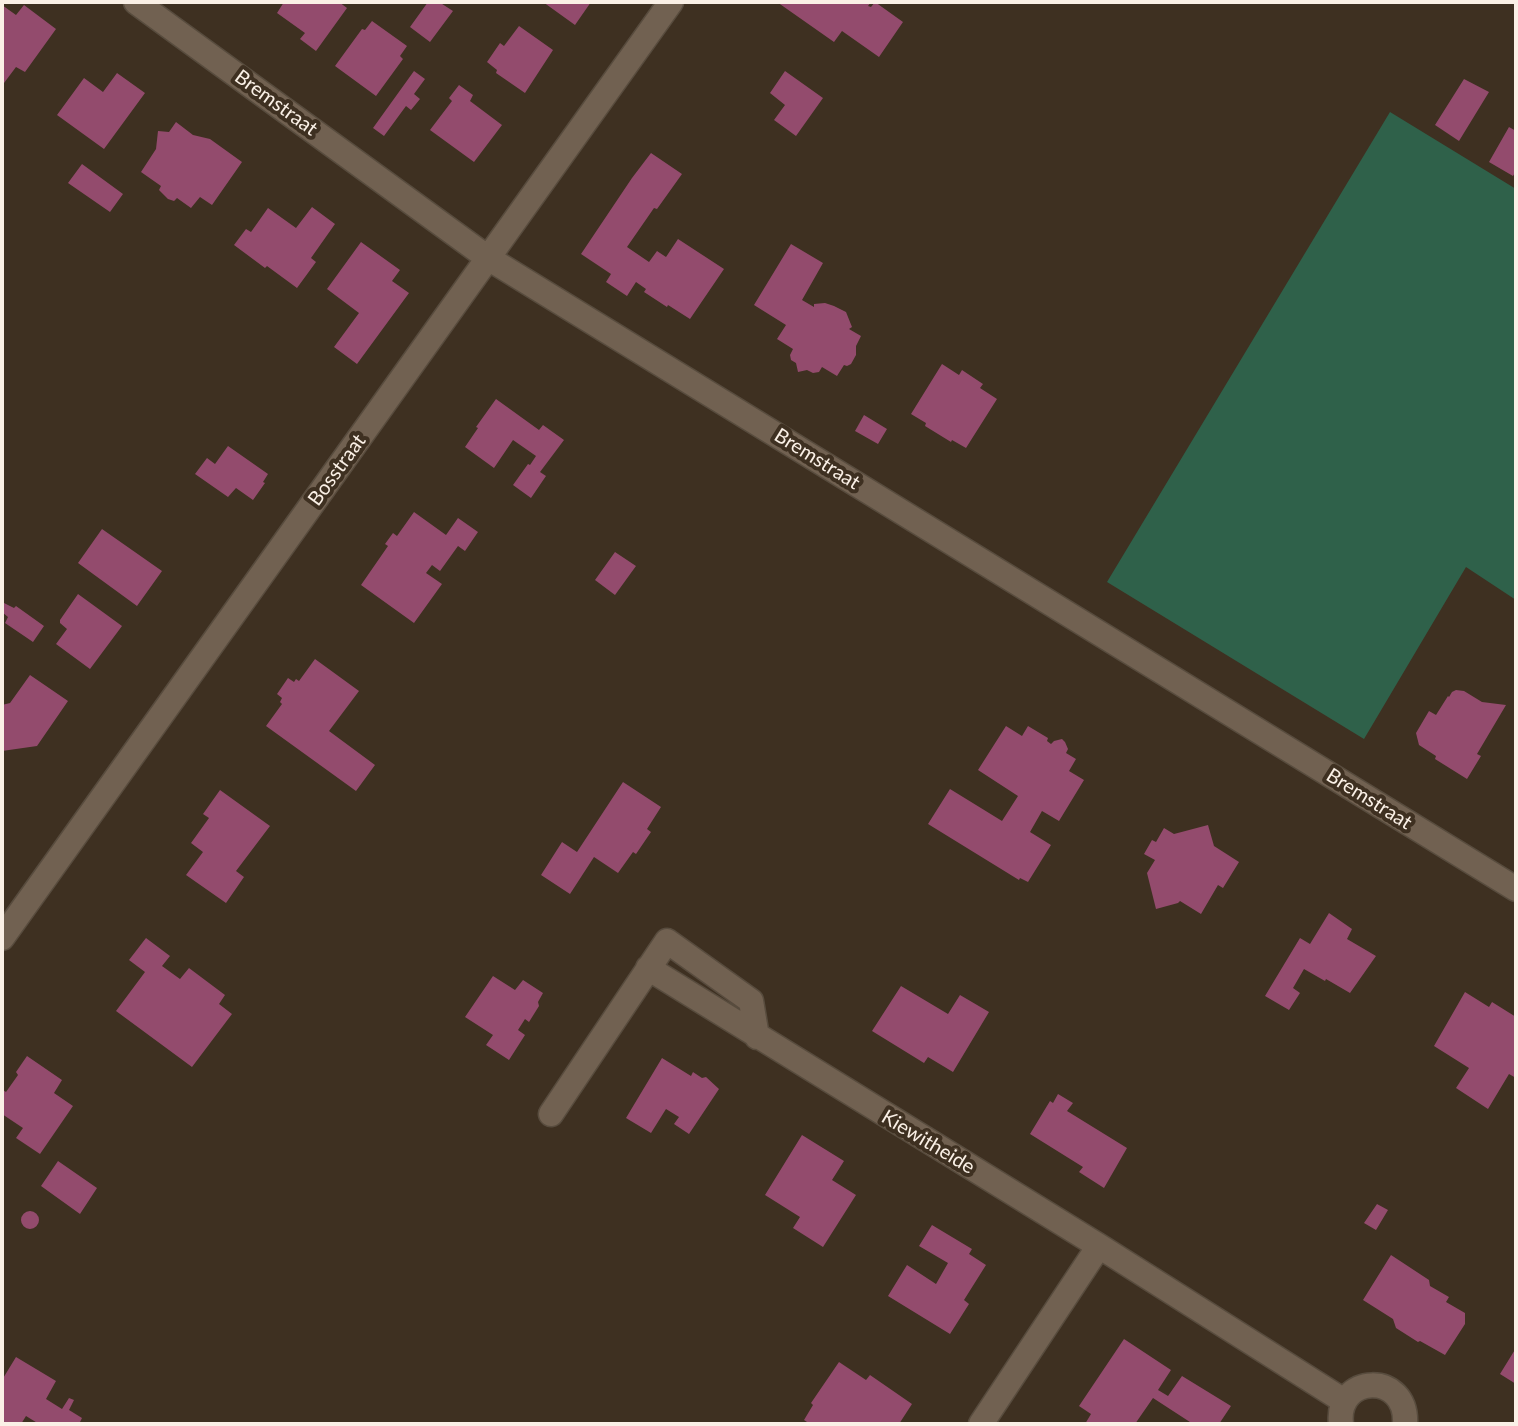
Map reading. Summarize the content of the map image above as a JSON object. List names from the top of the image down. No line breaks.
{"streets":{"street":["Bremstraat","Bosstraat","Kiewitheide"]},"crossings":[["Bremstraat","Bosstraat"]]}
